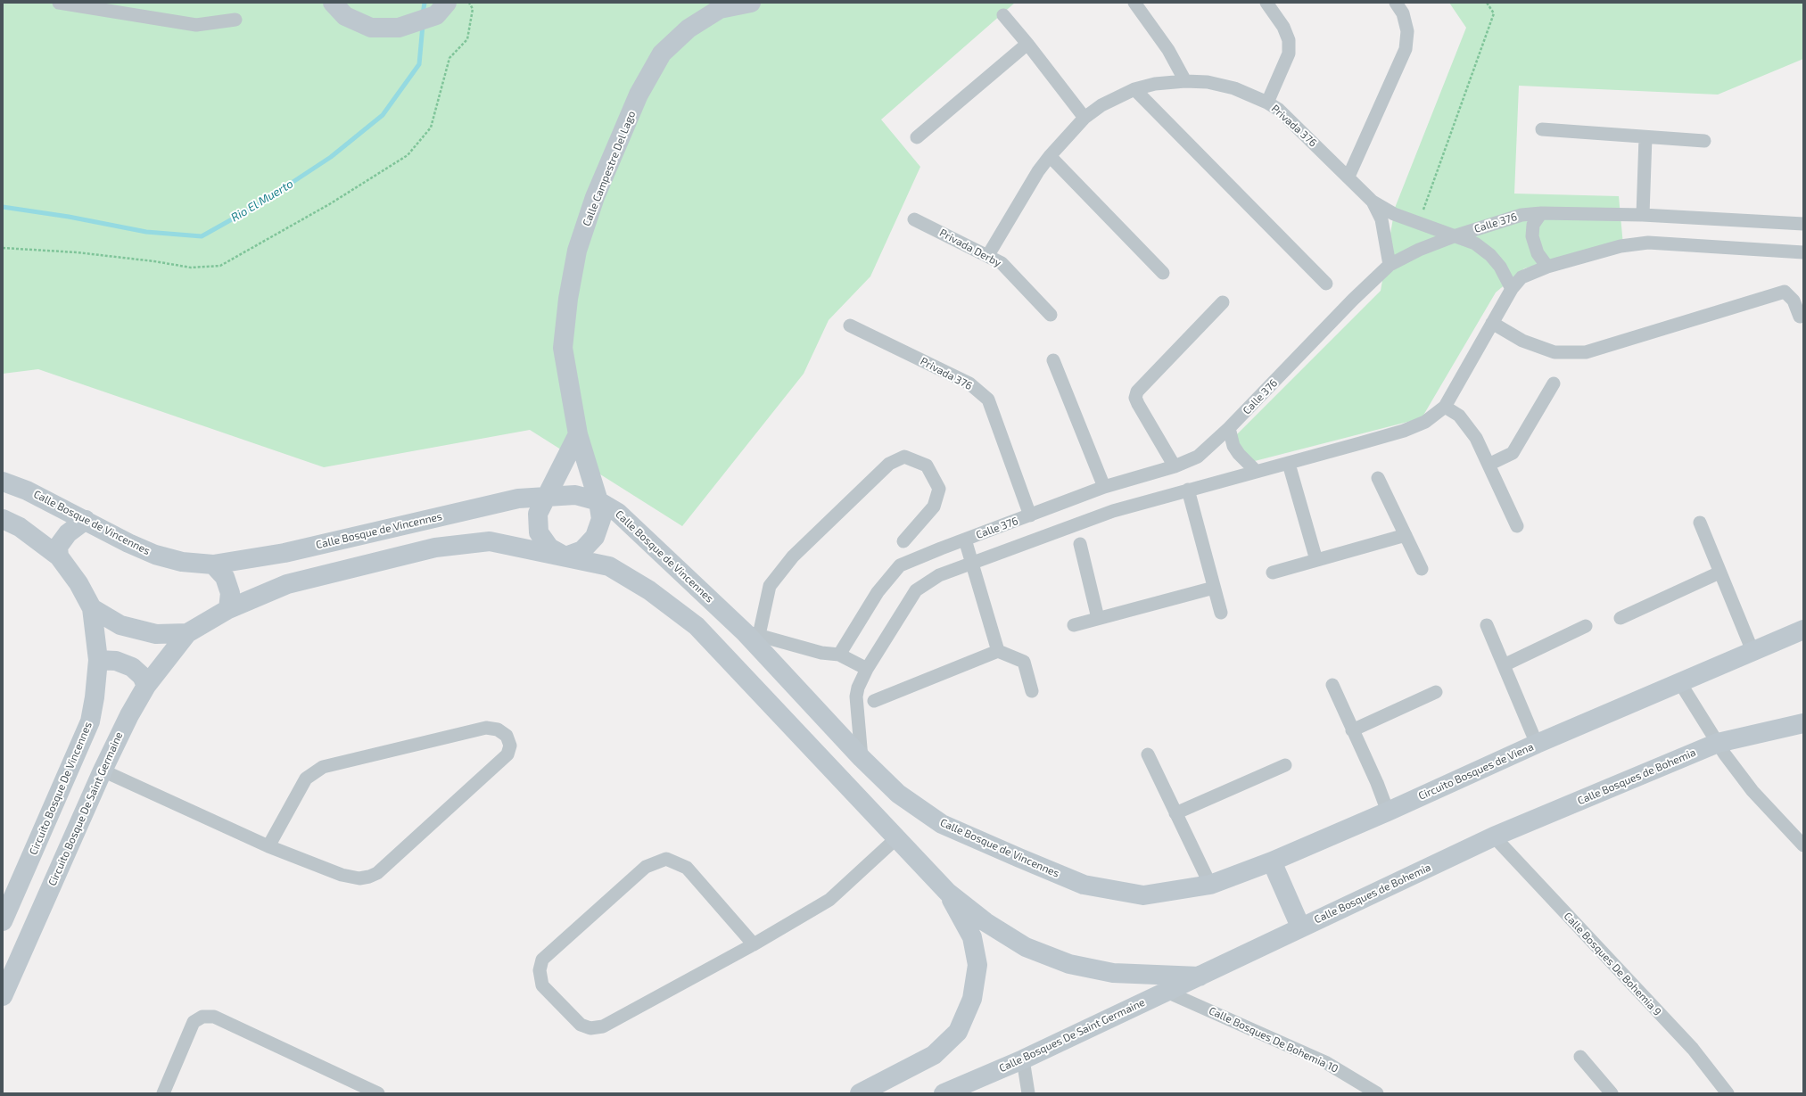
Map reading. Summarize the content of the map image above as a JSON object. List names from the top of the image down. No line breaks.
{"streets":{"main road":["Calle Campestre Del Lago","Calle Bosque de Vincennes","Circuito Bosques de Viena","Calle Bosques de Bohemia","Circuito Bosque De Vincennes","Circuito Bosque De Saint Germaine","Calle Bosques De Saint Germaine"],"street":["Privada 376","Calle 376","Privada Derby","Calle Bosques De Bohemia 9","Calle Bosques De Bohemia 10"]},"crossings":[["Privada 376","Calle 376"],["Privada 376","Privada Derby"],["Calle Campestre Del Lago","Calle Bosque de Vincennes"],["Calle Bosque de Vincennes","Circuito Bosques de Viena"],["Calle Bosques de Bohemia","Calle Bosques De Bohemia 9"],["Calle Bosques de Bohemia","Calle Bosques De Saint Germaine"],["Calle Bosques De Saint Germaine","Calle Bosques De Bohemia 10"]],"water":["Rio El Muerto"]}
